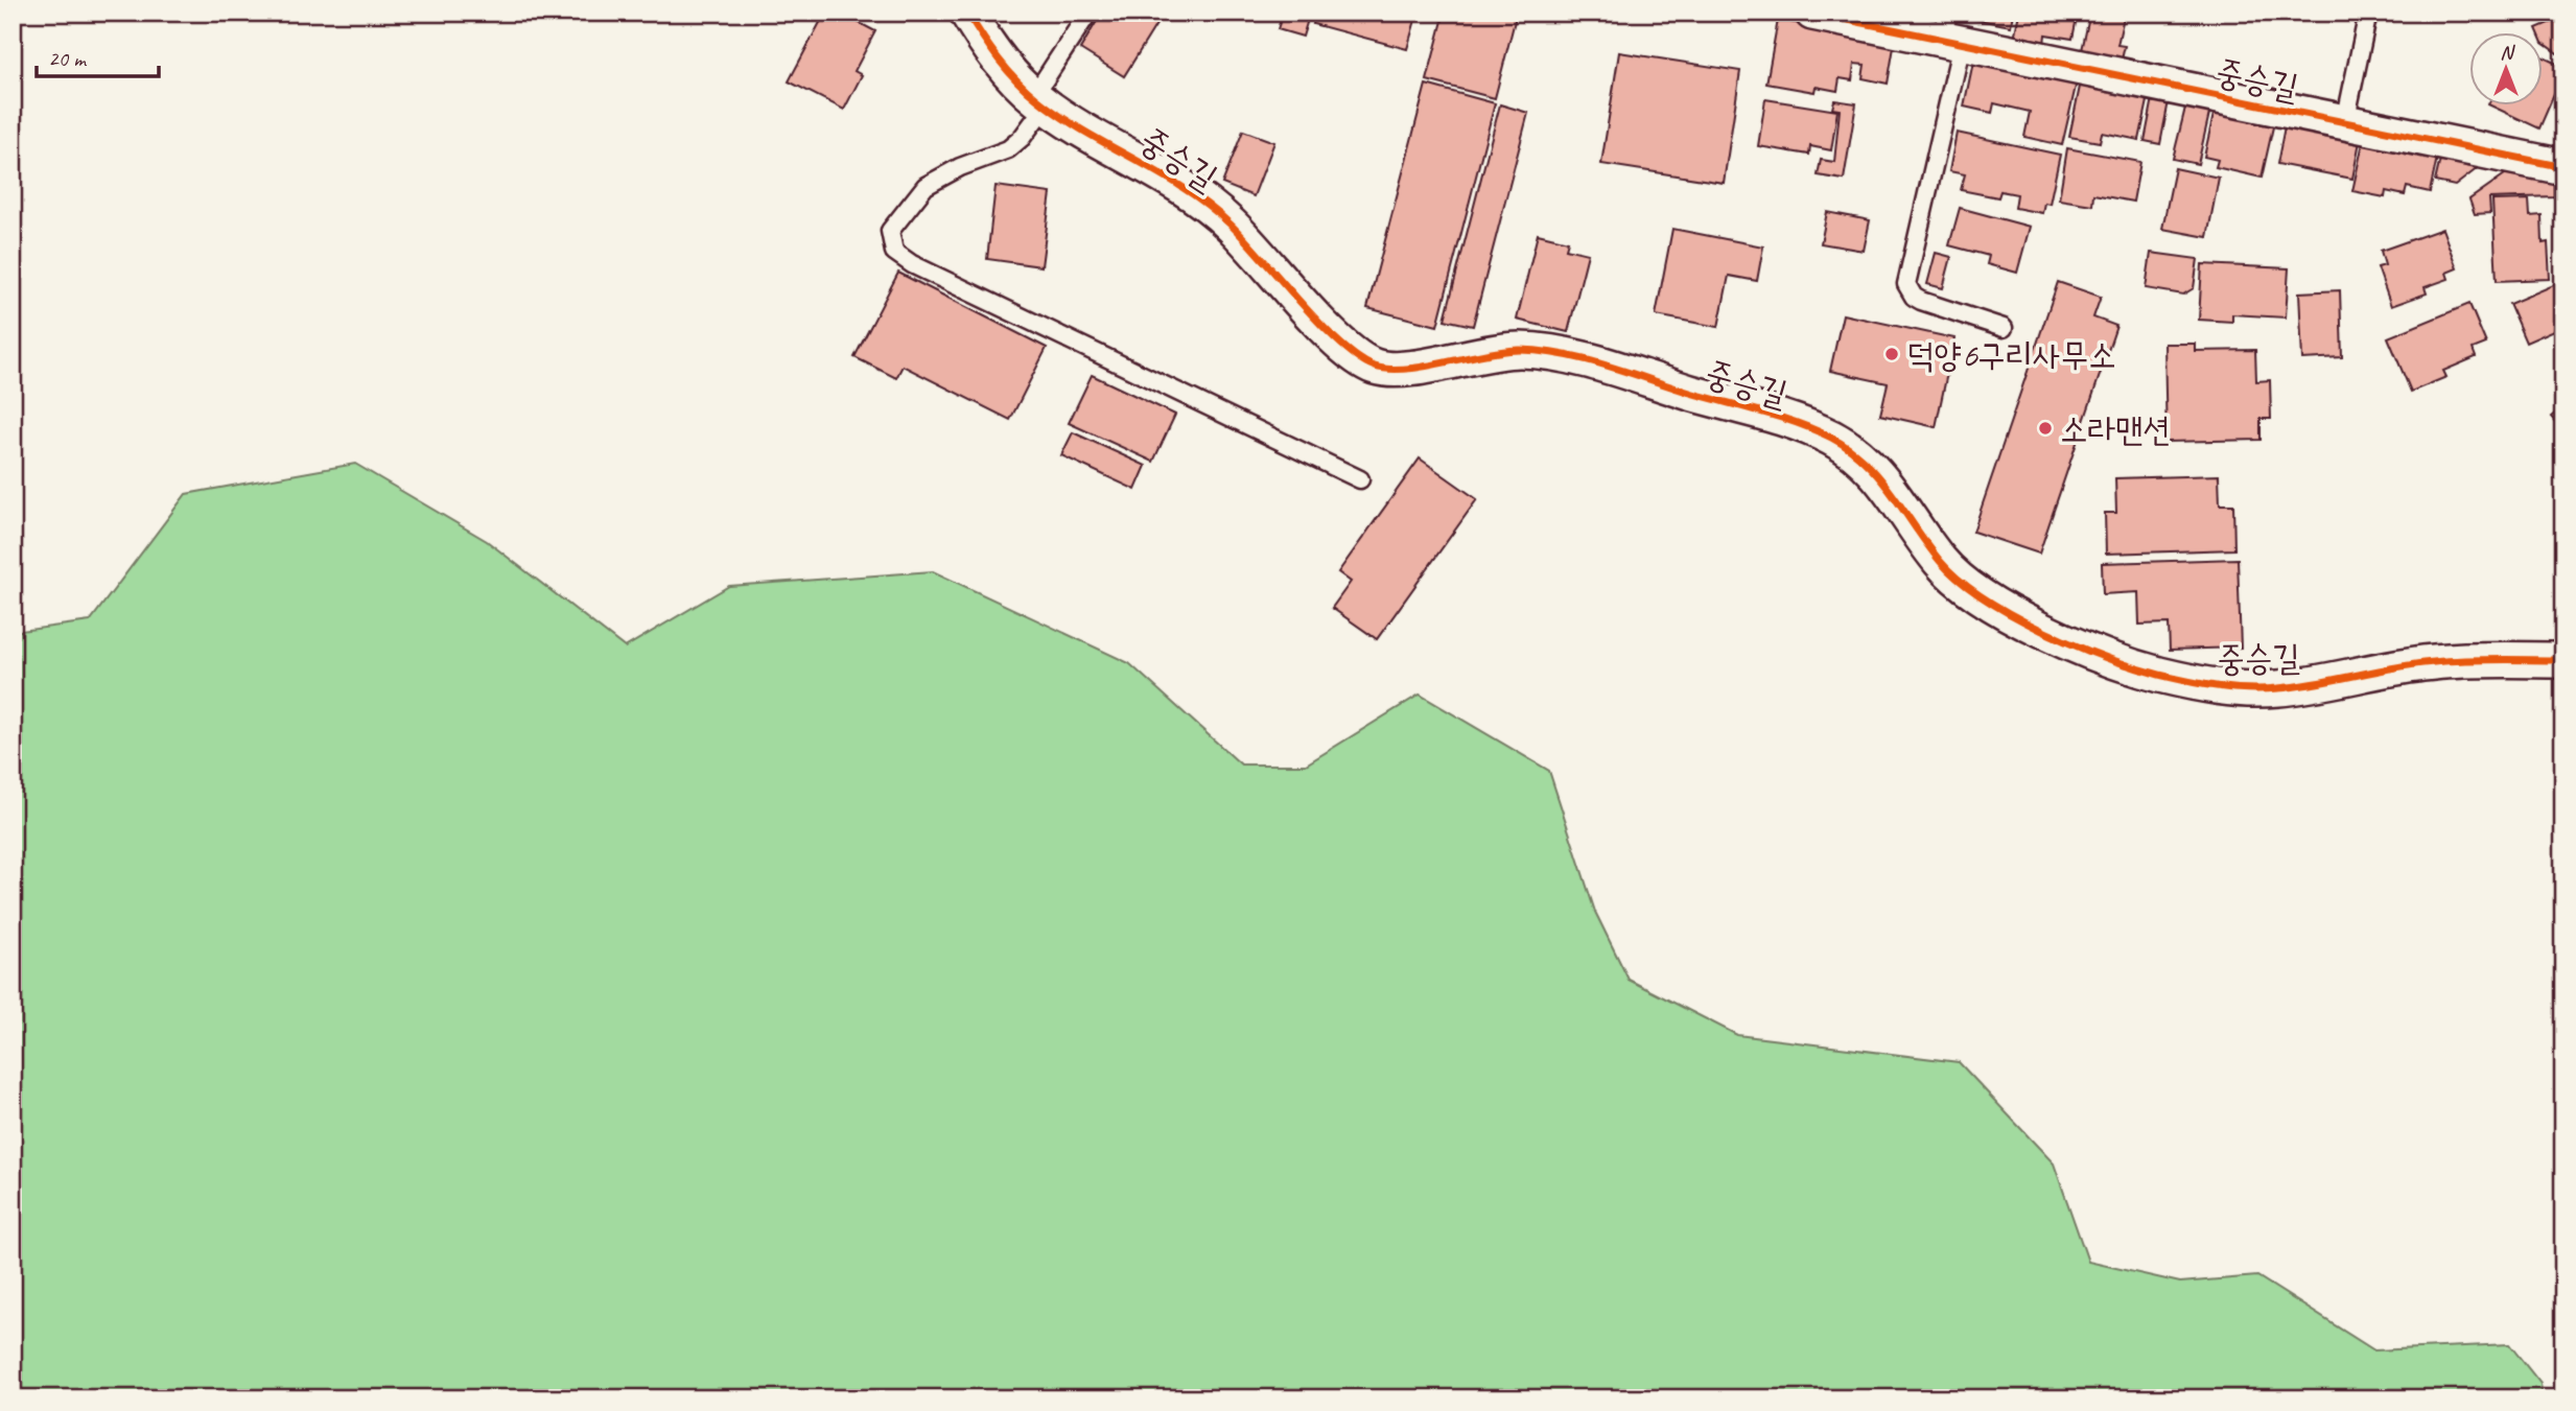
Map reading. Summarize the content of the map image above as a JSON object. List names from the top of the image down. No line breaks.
{"streets":{"street":["중승길"]},"places":["덕양6구리사무소","소라맨션"],"scale_bar":"20 m","north":"top"}
